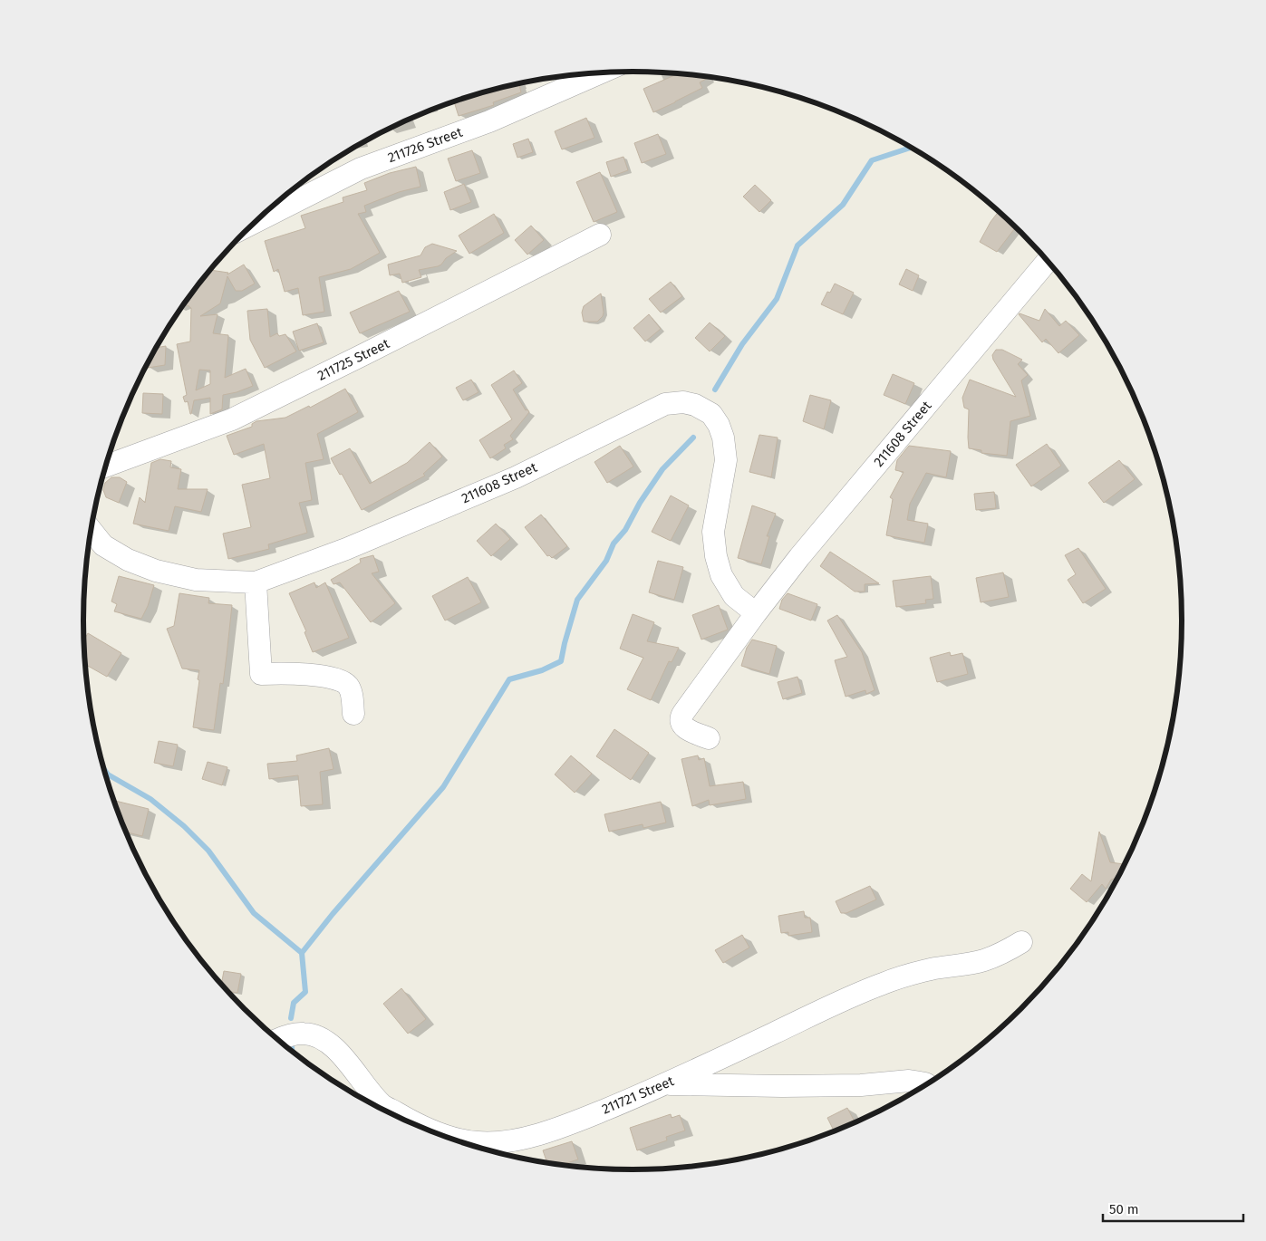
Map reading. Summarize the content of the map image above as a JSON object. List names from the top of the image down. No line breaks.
{"streets":{"street":["211726 Street","211725 Street","211608 Street","211721 Street"]},"scale_bar":"50 m"}
